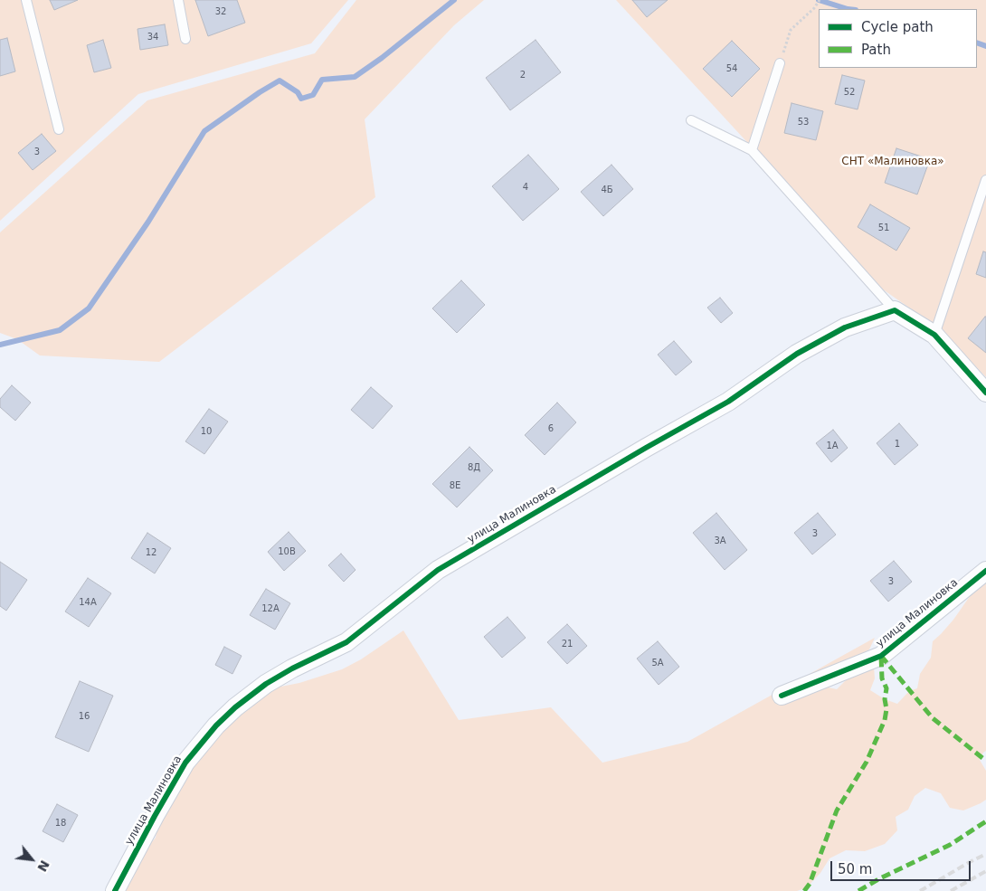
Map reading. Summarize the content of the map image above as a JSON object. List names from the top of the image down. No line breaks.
{"streets":{"street":["улица Малиновка"]},"parks":["СНТ «Малиновка»"],"house_numbers":["32","34","54","2","52","53","3","4","4Б","51","6","10","1","1А","8Д","8Е","3","3А","10В","12","3","14А","12А","21","5А","16","18"],"legend":["Cycle path","Path"],"scale_bar":"50 m","north":"bottom right"}
